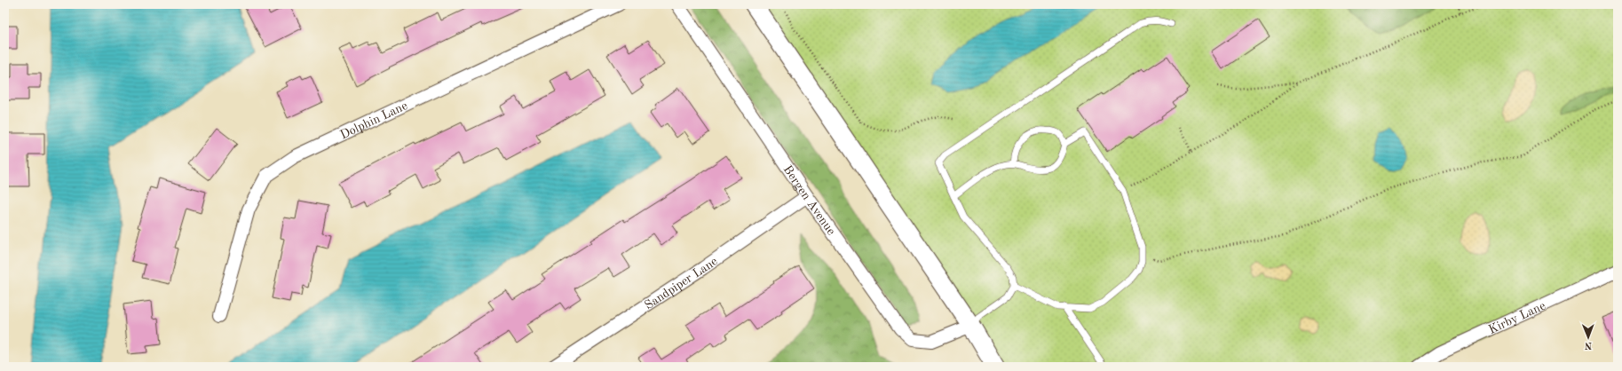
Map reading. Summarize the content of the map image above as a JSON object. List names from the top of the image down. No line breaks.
{"streets":{"street":["Dolphin Lane","Bergen Avenue","Sandpiper Lane","Kirby Lane"]},"crossings":[["Bergen Avenue","Sandpiper Lane"]],"north":"bottom"}
